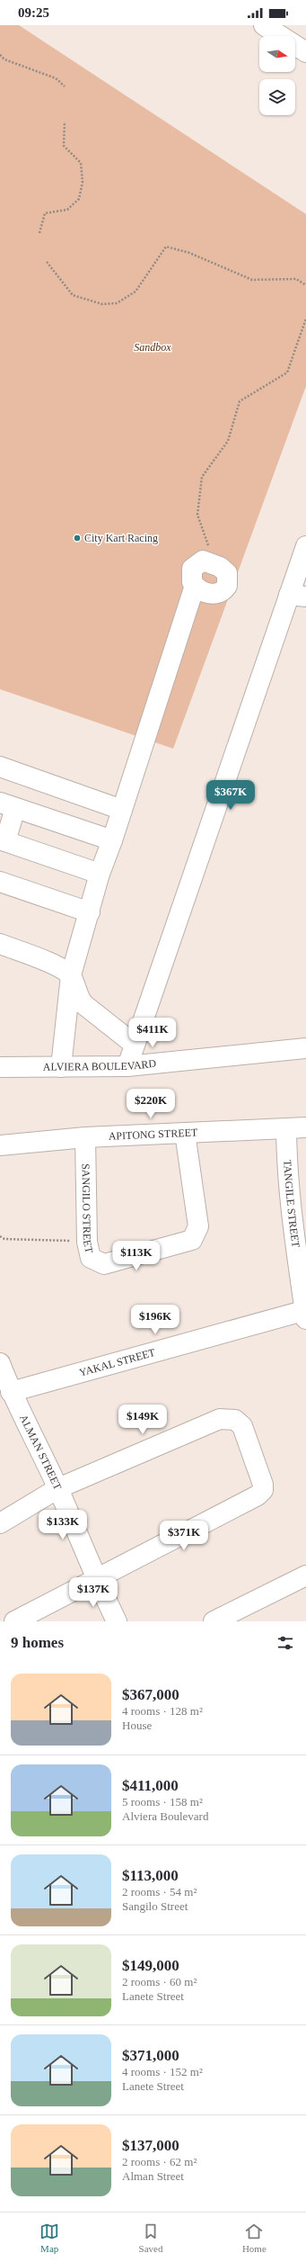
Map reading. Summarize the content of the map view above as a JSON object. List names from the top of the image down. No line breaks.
{"streets":{"street":["ALVIERA BOULEVARD","APITONG STREET","TANGILE STREET","SANGILO STREET","YAKAL STREET","ALMAN STREET"]},"crossings":[["APITONG STREET","TANGILE STREET"],["APITONG STREET","SANGILO STREET"],["TANGILE STREET","YAKAL STREET"],["YAKAL STREET","ALMAN STREET"]],"parks":["Sandbox"],"places":["City Kart Racing"],"north":"right","page":{"status":"09:25","price":["$367K","$411K","$220K","$113K","$196K","$149K","$133K","$371K","$137K"],"heading":"9 homes","list":[{"name":"$367,000","note":"4 rooms · 128 m² · House"},{"name":"$411,000","note":"5 rooms · 158 m² · Alviera Boulevard"},{"name":"$113,000","note":"2 rooms · 54 m² · Sangilo Street"},{"name":"$149,000","note":"2 rooms · 60 m² · Lanete Street"},{"name":"$371,000","note":"4 rooms · 152 m² · Lanete Street"},{"name":"$137,000","note":"2 rooms · 62 m² · Alman Street"}],"tabs":["Map","Saved","Home"]}}
